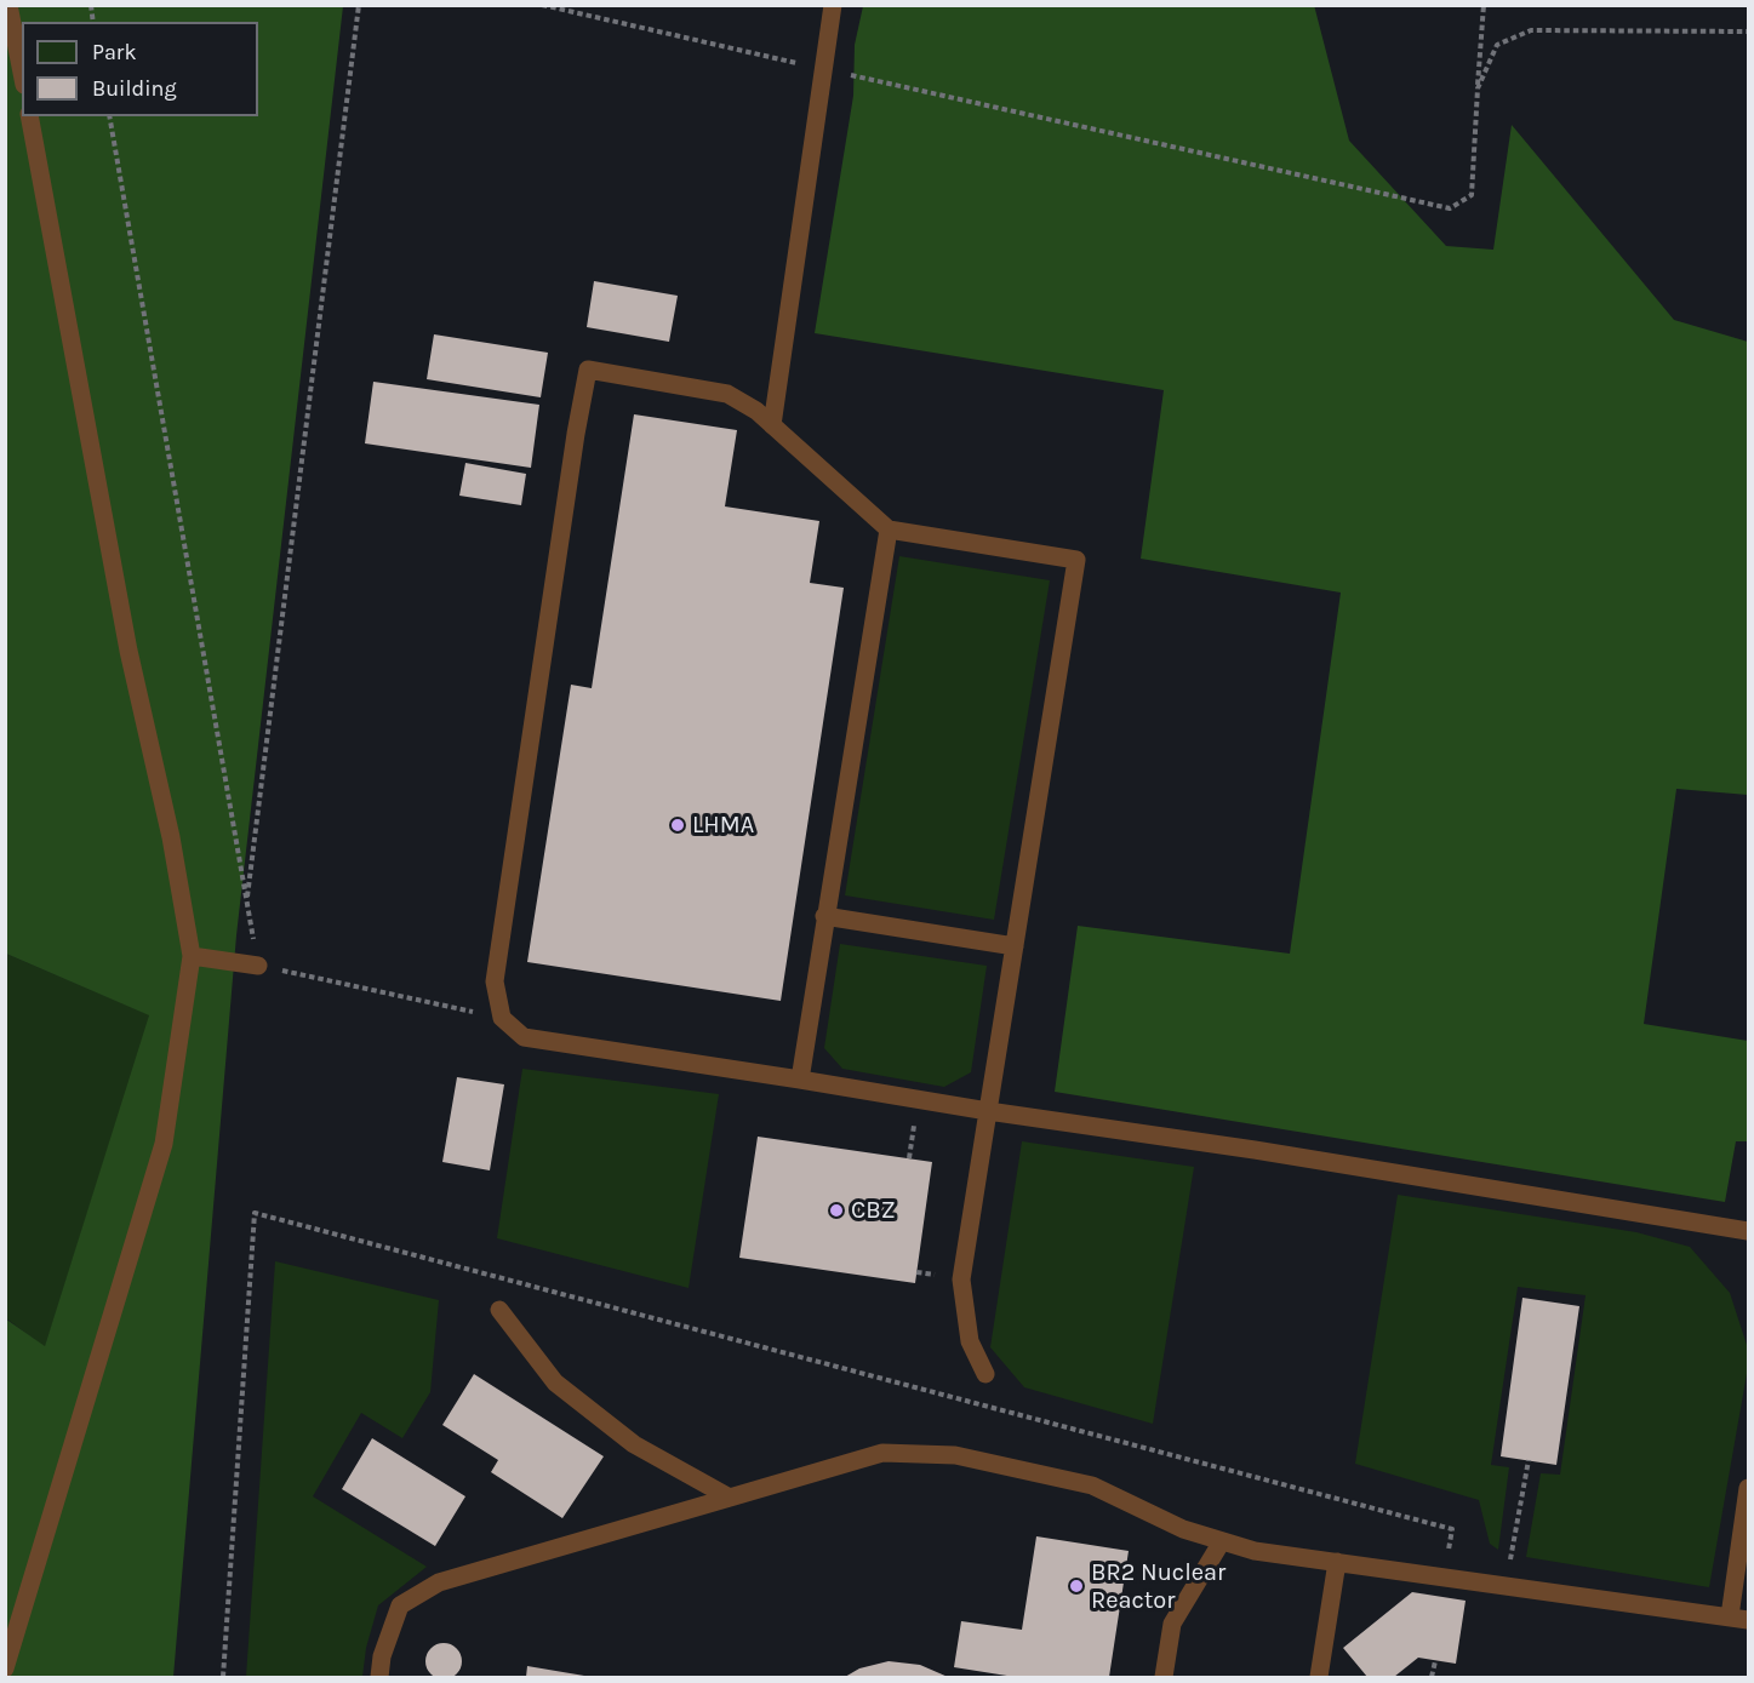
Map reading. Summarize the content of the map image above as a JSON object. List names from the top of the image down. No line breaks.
{"places":["LHMA","CBZ","BR2 Nuclear Reactor"],"legend":["Park","Building"]}
